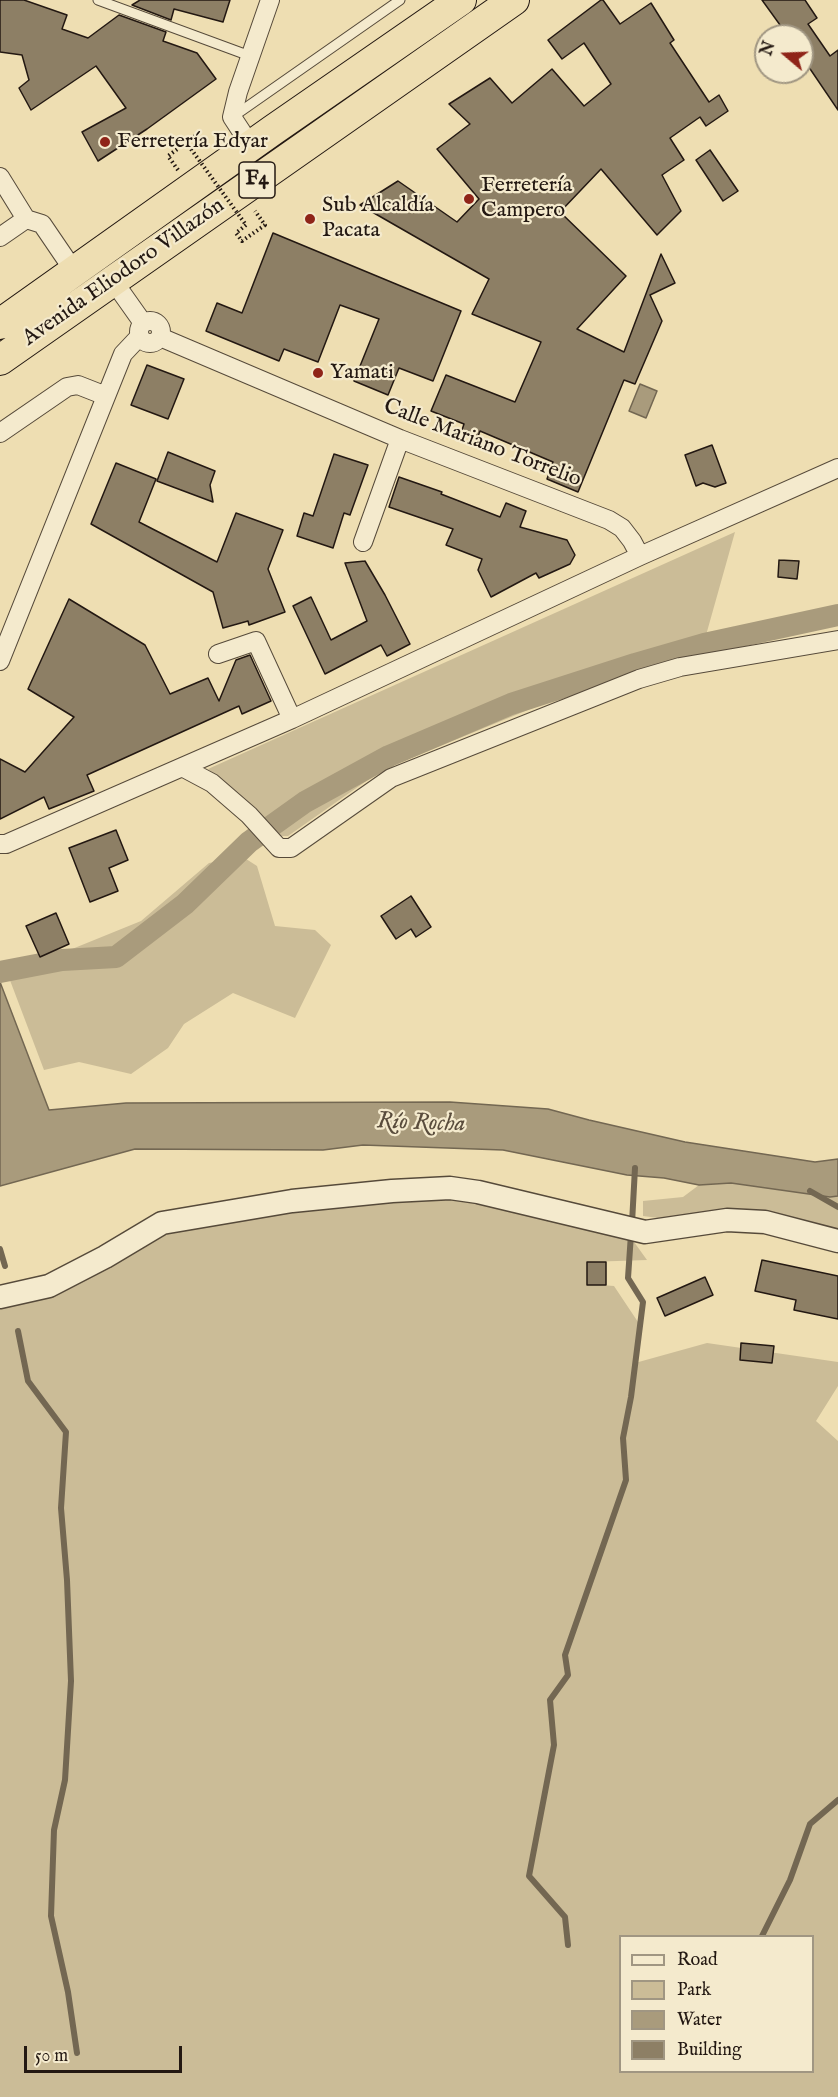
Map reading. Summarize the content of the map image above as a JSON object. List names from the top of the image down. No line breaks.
{"streets":{"highway":["F4","Avenida Eliodoro Villazón"],"street":["Calle Mariano Torrelio"]},"water":["Río Rocha"],"places":["Ferretería Edyar","Ferretería Campero","Sub Alcaldía Pacata","Yamati"],"legend":["Road","Park","Water","Building"],"scale_bar":"50 m","north":"left"}
